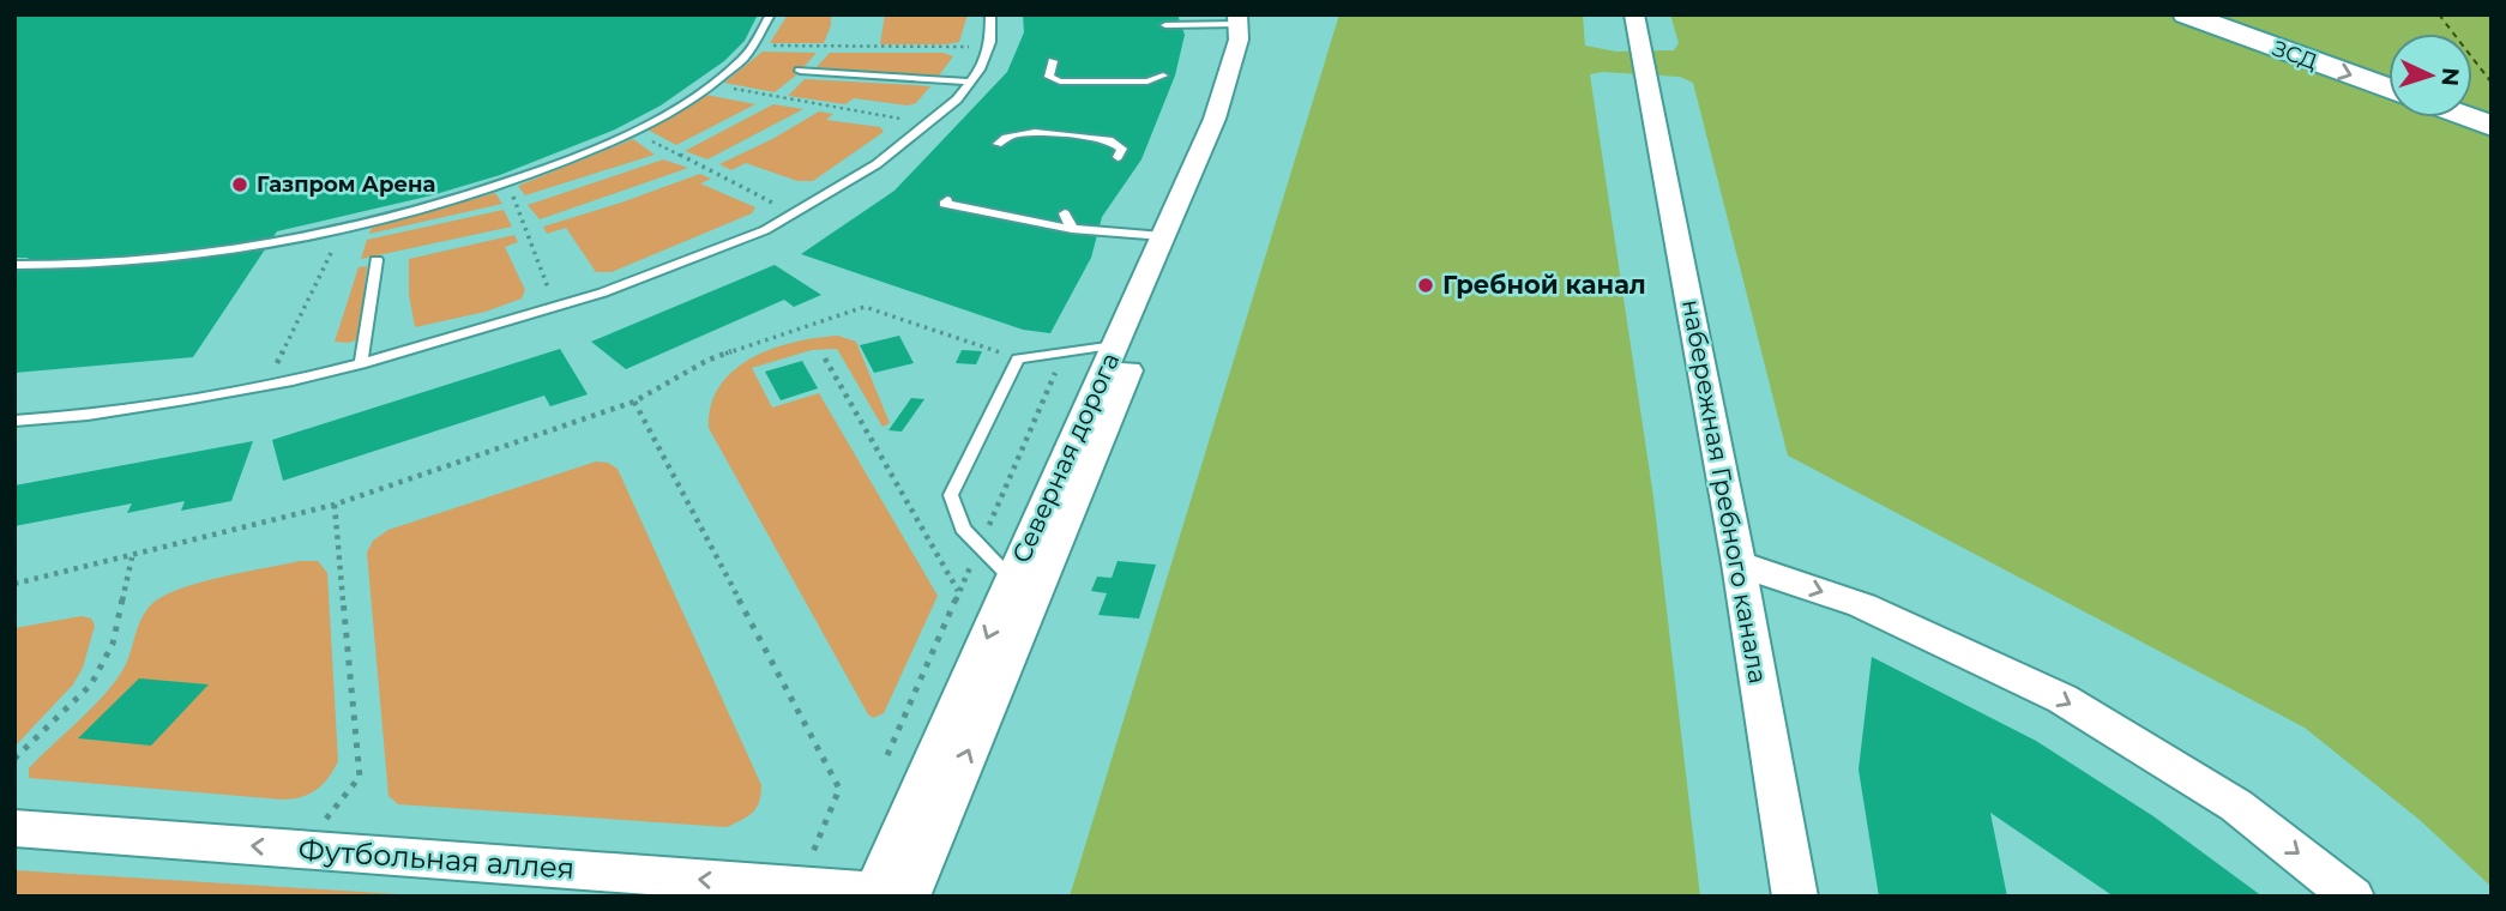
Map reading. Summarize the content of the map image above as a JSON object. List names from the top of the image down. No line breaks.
{"streets":{"highway":["ЗСД"],"street":["Северная дорога","набережная Гребного канала","Футбольная аллея"]},"crossings":[["Северная дорога","Футбольная аллея"]],"one_way":["Футбольная аллея"],"places":["Газпром Арена","Гребной канал"],"north":"right"}
